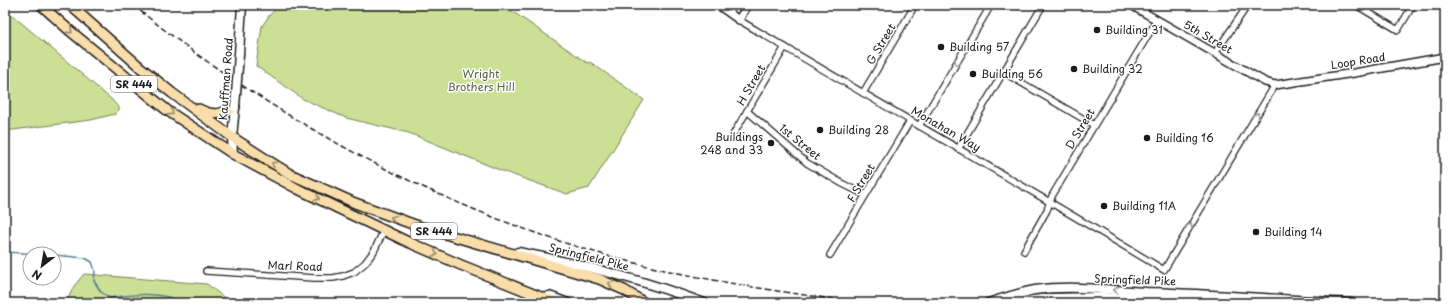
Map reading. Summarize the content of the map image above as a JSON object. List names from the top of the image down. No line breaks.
{"streets":{"highway":["SR 444"],"main road":["Kauffman Road","Springfield Pike"],"street":["5th Street","G Street","Loop Road","H Street","Monahan Way","D Street","1st Street","F Street","Marl Road"]},"crossings":[["5th Street","Loop Road"],["5th Street","Monahan Way"],["5th Street","D Street"],["G Street","Monahan Way"],["Loop Road","Monahan Way"],["Kauffman Road","SR 444"],["SR 444","Springfield Pike"],["SR 444","Marl Road"],["H Street","Monahan Way"],["H Street","1st Street"],["Monahan Way","D Street"],["Monahan Way","F Street"],["1st Street","F Street"]],"parks":["Wright Brothers Hill"],"places":["Building 31","Building 57","Building 32","Building 56","Building 28","Building 16","Buildings 248 and 33","Building 11A","Building 14"],"north":"bottom left"}
